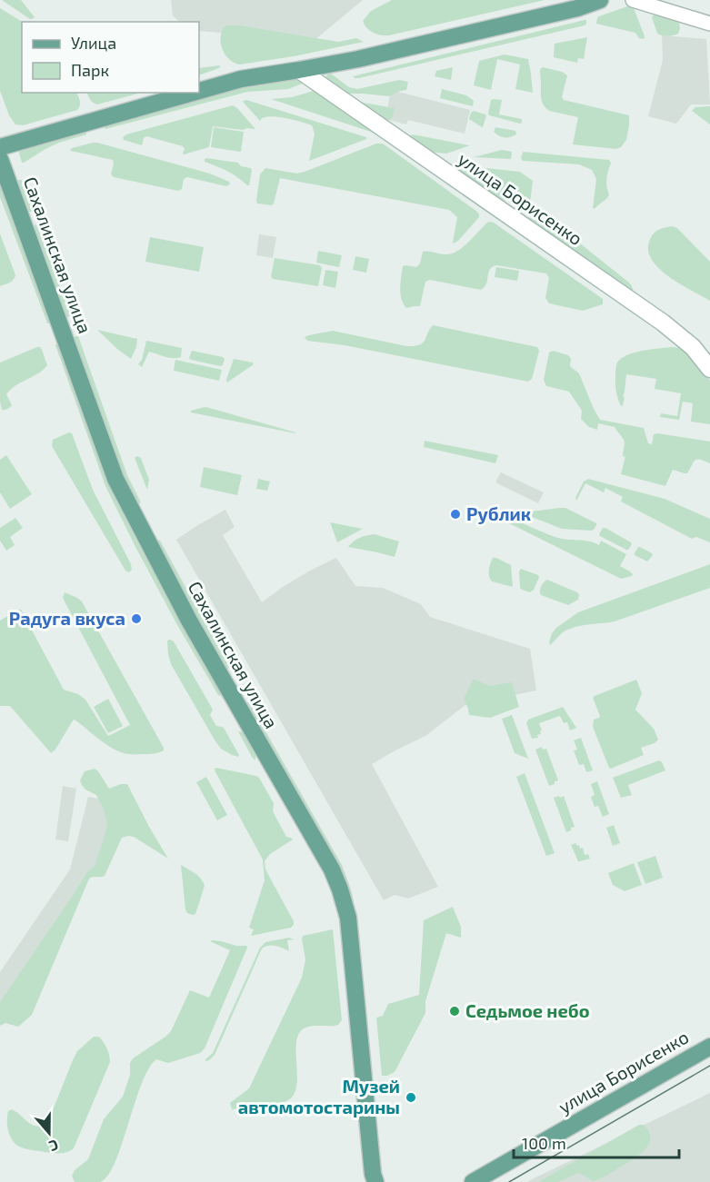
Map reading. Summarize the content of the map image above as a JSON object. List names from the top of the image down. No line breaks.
{"streets":{"main road":["улица Борисенко","Сахалинская улица"]},"places":["Рублик","Радуга вкуса","Седьмое небо","Музей автомотостарины"],"legend":["Улица","Парк"],"scale_bar":"100 m","north":"bottom"}
